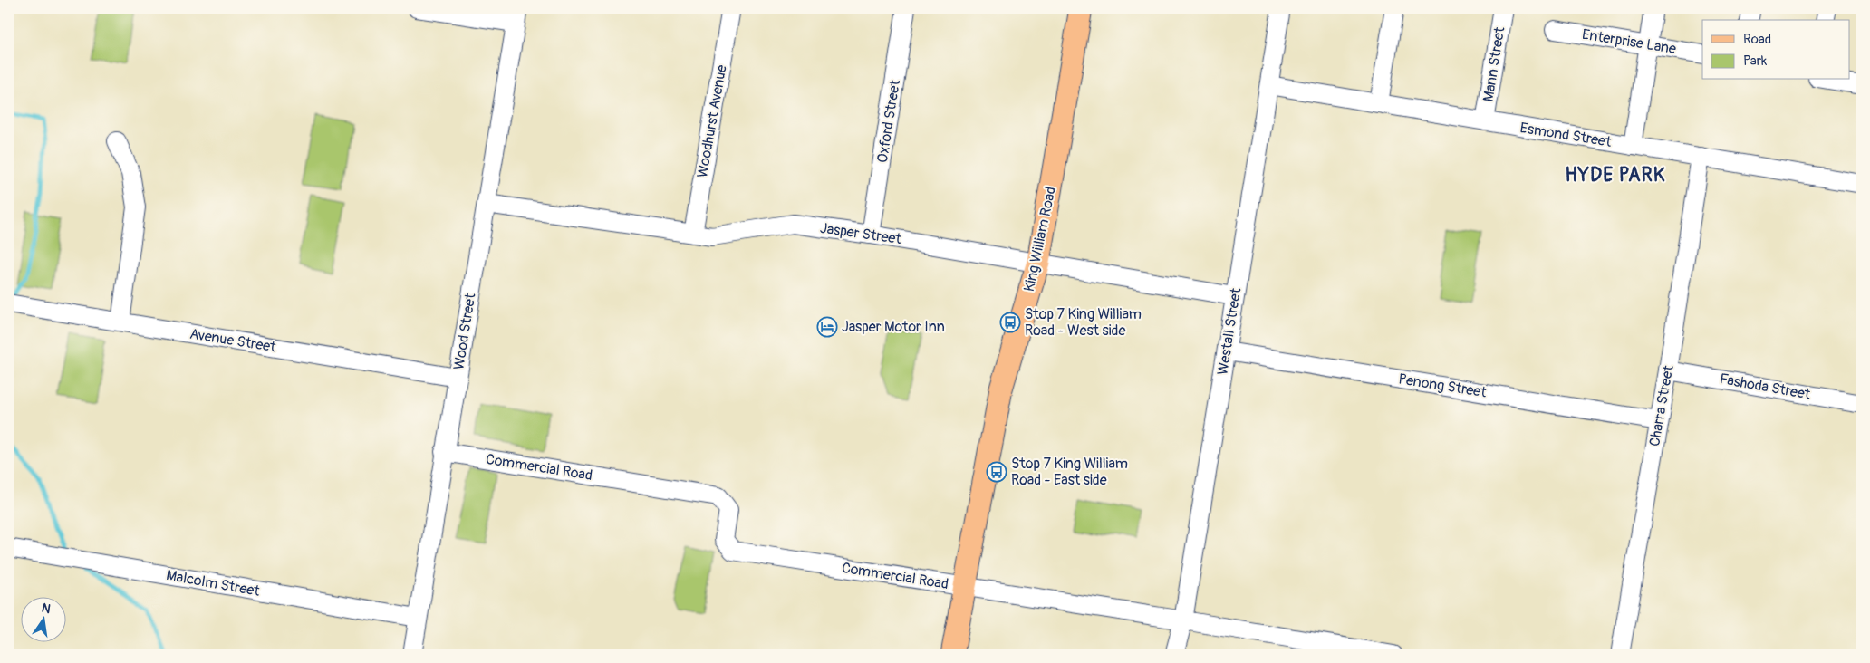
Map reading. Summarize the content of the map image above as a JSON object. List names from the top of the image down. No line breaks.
{"streets":{"main road":["King William Road"],"street":["Enterprise Lane","Mann Street","Woodhurst Avenue","Oxford Street","Esmond Street","Jasper Street","Wood Street","Westall Street","Avenue Street","Penong Street","Fashoda Street","Charra Street","Commercial Road","Malcolm Street"]},"crossings":[["Mann Street","Esmond Street"],["Woodhurst Avenue","Jasper Street"],["Oxford Street","Jasper Street"],["Esmond Street","Westall Street"],["Esmond Street","Charra Street"],["Jasper Street","King William Road"],["Jasper Street","Wood Street"],["Jasper Street","Westall Street"],["King William Road","Commercial Road"],["Wood Street","Avenue Street"],["Wood Street","Commercial Road"],["Wood Street","Malcolm Street"],["Westall Street","Penong Street"],["Westall Street","Commercial Road"],["Penong Street","Charra Street"],["Fashoda Street","Charra Street"]],"districts":["HYDE PARK"],"places":{"bus stop":["Stop 7 King William Road - West side","Stop 7 King William Road - East side"],"hotel":["Jasper Motor Inn"]},"legend":["Road","Park"],"north":"top"}
